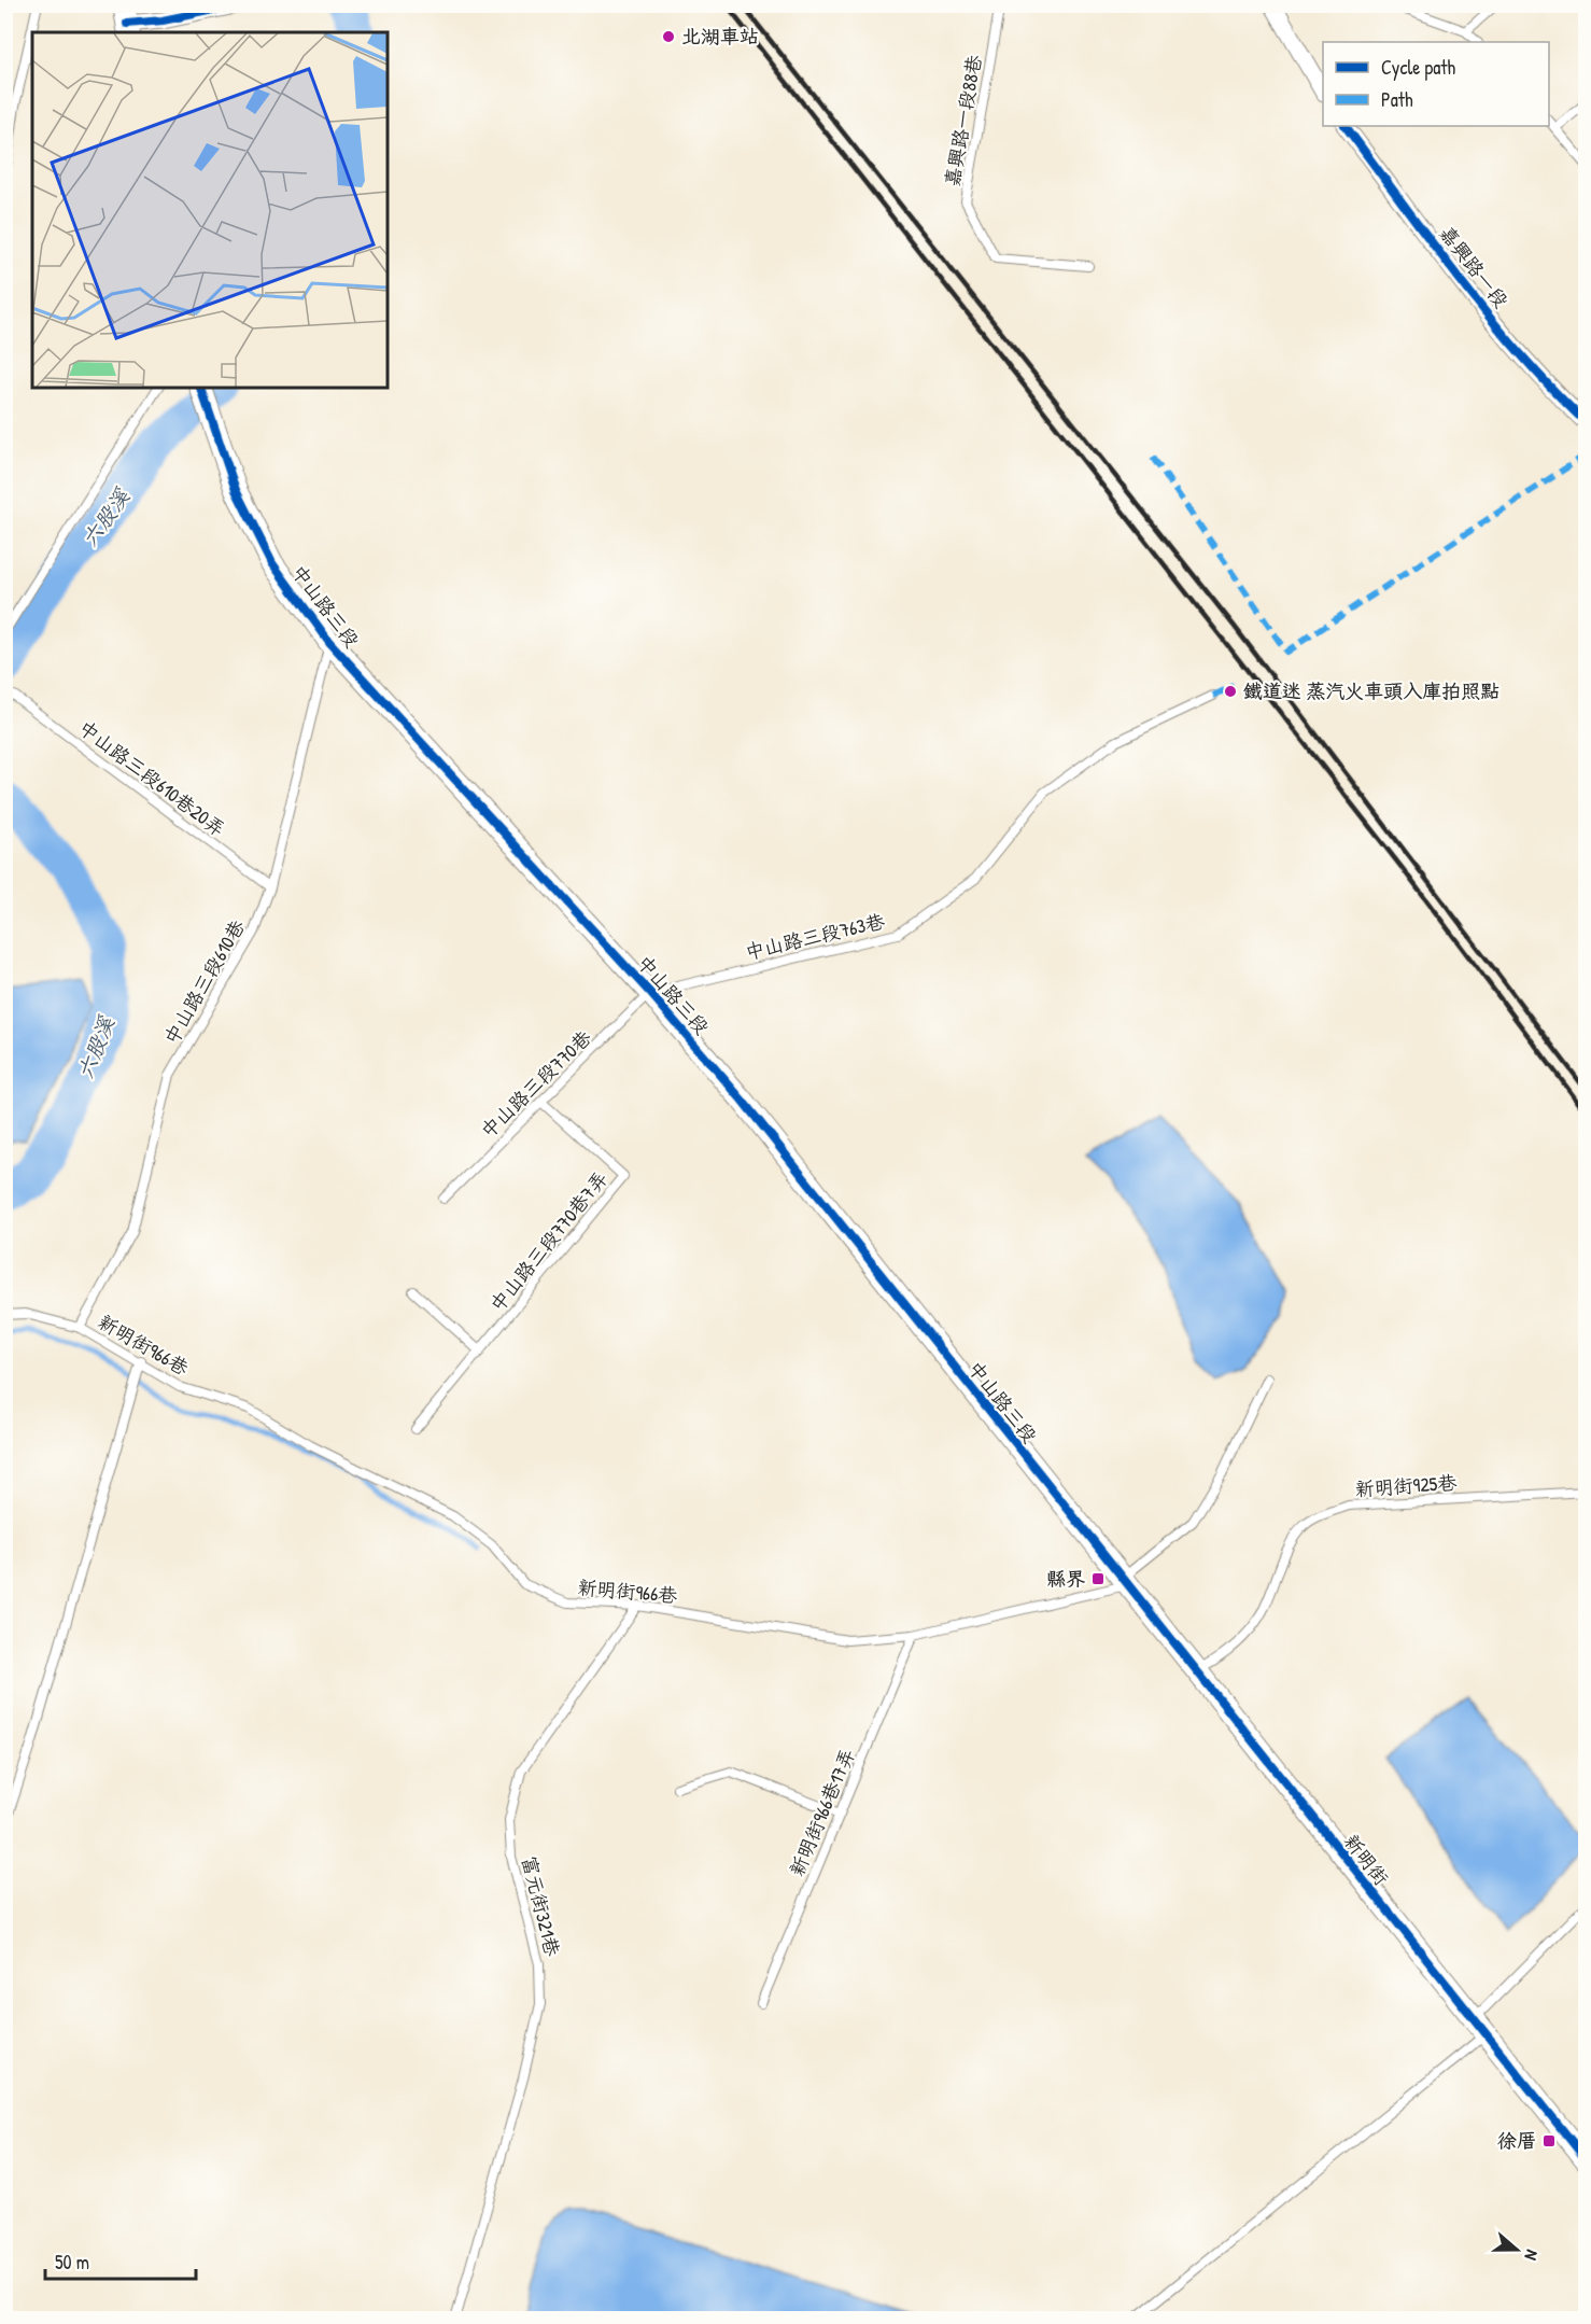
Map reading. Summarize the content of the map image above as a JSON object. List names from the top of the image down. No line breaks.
{"streets":{"street":["嘉興路一段","中山路三段","新明街"],"lane":["嘉興路一段88巷","中山路三段610巷20弄","中山路三段763巷","中山路三段610巷","中山路三段770巷","中山路三段770巷7弄","新明街966巷","新明街925巷","新明街966巷17弄","富元街321巷"]},"crossings":[["中山路三段","中山路三段763巷"],["中山路三段","中山路三段610巷"],["中山路三段","中山路三段770巷"],["中山路三段","新明街966巷"],["中山路三段","新明街"],["中山路三段610巷20弄","中山路三段610巷"],["中山路三段763巷","中山路三段770巷"],["中山路三段610巷","新明街966巷"],["中山路三段770巷","中山路三段770巷7弄"],["新明街966巷","新明街966巷17弄"],["新明街966巷","新明街"],["新明街966巷","富元街321巷"],["新明街925巷","新明街"]],"water":["六股溪"],"places":{"other":["北湖車站","鐵道迷 蒸汽火車頭入庫拍照點"],"transit":["縣界","徐厝"]},"legend":["Cycle path","Path"],"scale_bar":"50 m","north":"right"}
